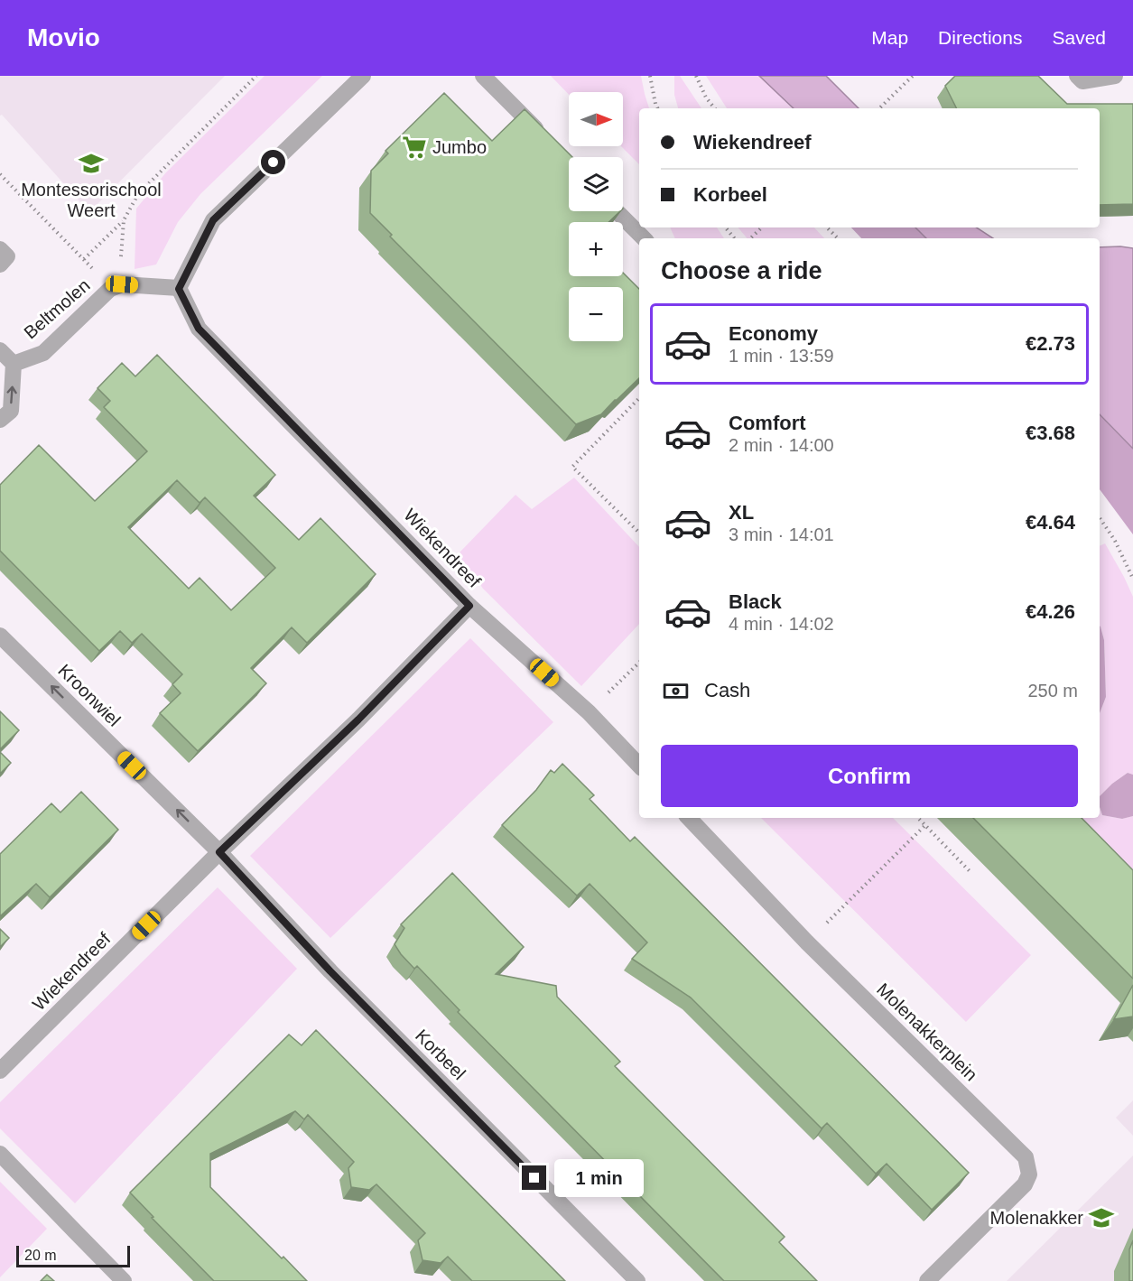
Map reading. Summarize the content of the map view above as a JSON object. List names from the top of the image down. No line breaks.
{"streets":{"street":["Beltmolen","Wiekendreef","Kroonwiel","Molenakkerplein","Korbeel"]},"crossings":[["Wiekendreef","Kroonwiel"],["Wiekendreef","Korbeel"],["Kroonwiel","Korbeel"]],"one_way":["Kroonwiel"],"places":{"supermarket":["Jumbo"],"school or university":["Montessorischool Weert","Molenakker"]},"scale_bar":"20 m","north":"right","page":{"header":"Movio","nav":["Map","Directions","Saved"],"map_buttons":["+","−"],"banner":["Wiekendreef","Korbeel"],"heading":"Choose a ride","list":[{"name":"Economy","note":"1 min · 13:59","value":"€2.73"},{"name":"Comfort","note":"2 min · 14:00","value":"€3.68"},{"name":"XL","note":"3 min · 14:01","value":"€4.64"},{"name":"Black","note":"4 min · 14:02","value":"€4.26"}],"pay":["Cash","250 m"],"buttons":"Confirm","bubble":"1 min","scale":"20 m"}}
